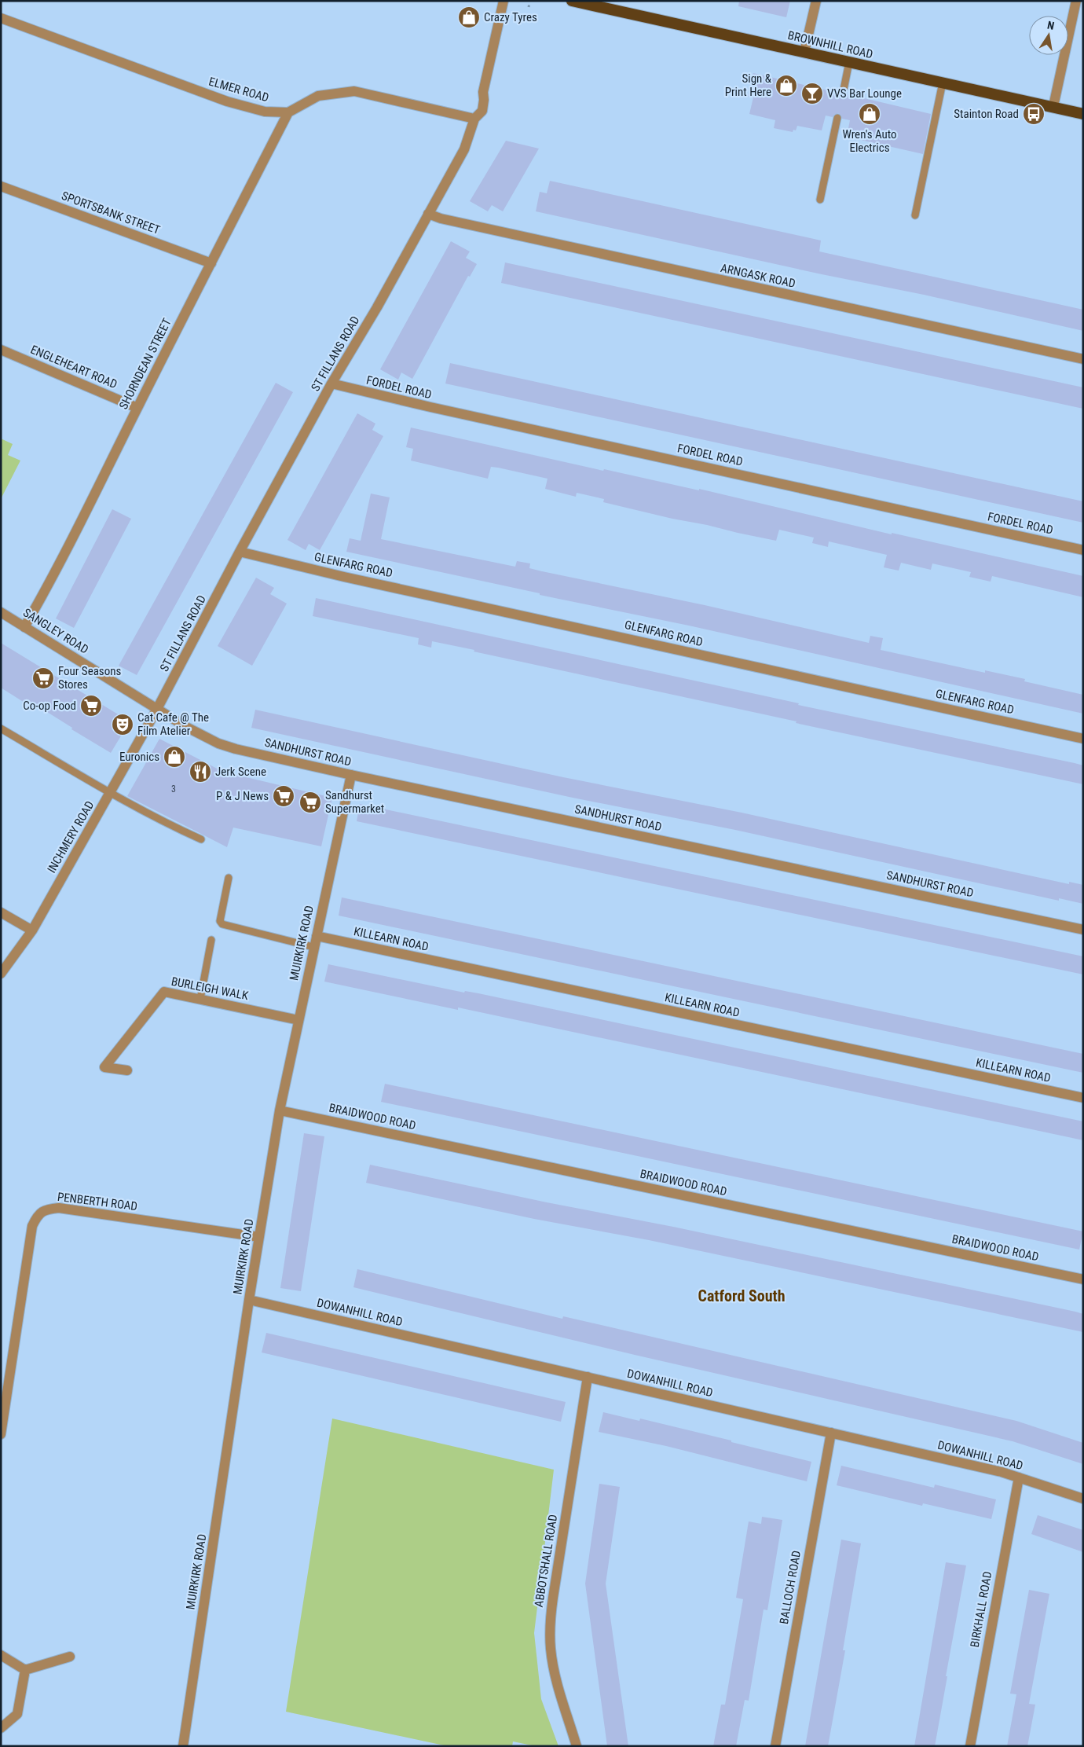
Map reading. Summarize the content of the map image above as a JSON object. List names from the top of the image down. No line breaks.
{"streets":{"highway":["BROWNHILL ROAD"],"street":["ELMER ROAD","SPORTSBANK STREET","ARNGASK ROAD","ST FILLANS ROAD","SHORNDEAN STREET","ENGLEHEART ROAD","FORDEL ROAD","GLENFARG ROAD","SANGLEY ROAD","SANDHURST ROAD","INCHMERY ROAD","KILLEARN ROAD","MUIRKIRK ROAD","BURLEIGH WALK","BRAIDWOOD ROAD","PENBERTH ROAD","DOWANHILL ROAD","ABBOTSHALL ROAD","BALLOCH ROAD","BIRKHALL ROAD"]},"crossings":[["ELMER ROAD","SHORNDEAN STREET"],["SPORTSBANK STREET","SHORNDEAN STREET"],["ARNGASK ROAD","ST FILLANS ROAD"],["ST FILLANS ROAD","FORDEL ROAD"],["ST FILLANS ROAD","GLENFARG ROAD"],["ST FILLANS ROAD","SANGLEY ROAD"],["ST FILLANS ROAD","SANDHURST ROAD"],["ST FILLANS ROAD","INCHMERY ROAD"],["SHORNDEAN STREET","ENGLEHEART ROAD"],["SHORNDEAN STREET","SANGLEY ROAD"],["SANGLEY ROAD","SANDHURST ROAD"],["SANGLEY ROAD","INCHMERY ROAD"],["SANDHURST ROAD","INCHMERY ROAD"],["SANDHURST ROAD","MUIRKIRK ROAD"],["KILLEARN ROAD","MUIRKIRK ROAD"],["MUIRKIRK ROAD","BURLEIGH WALK"],["MUIRKIRK ROAD","BRAIDWOOD ROAD"],["MUIRKIRK ROAD","PENBERTH ROAD"],["MUIRKIRK ROAD","DOWANHILL ROAD"],["DOWANHILL ROAD","ABBOTSHALL ROAD"],["DOWANHILL ROAD","BALLOCH ROAD"],["DOWANHILL ROAD","BIRKHALL ROAD"]],"districts":["Catford South"],"places":{"shop":["Crazy Tyres","Sign & Print Here","Wren's Auto Electrics","Euronics"],"bar":["VVS Bar Lounge"],"bus stop":["Stainton Road"],"supermarket":["Four Seasons Stores","Co-op Food","P & J News","Sandhurst Supermarket"],"theatre":["Cat Cafe @ The Film Atelier"],"restaurant":["Jerk Scene"]},"house_numbers":["3"],"north":"top"}
